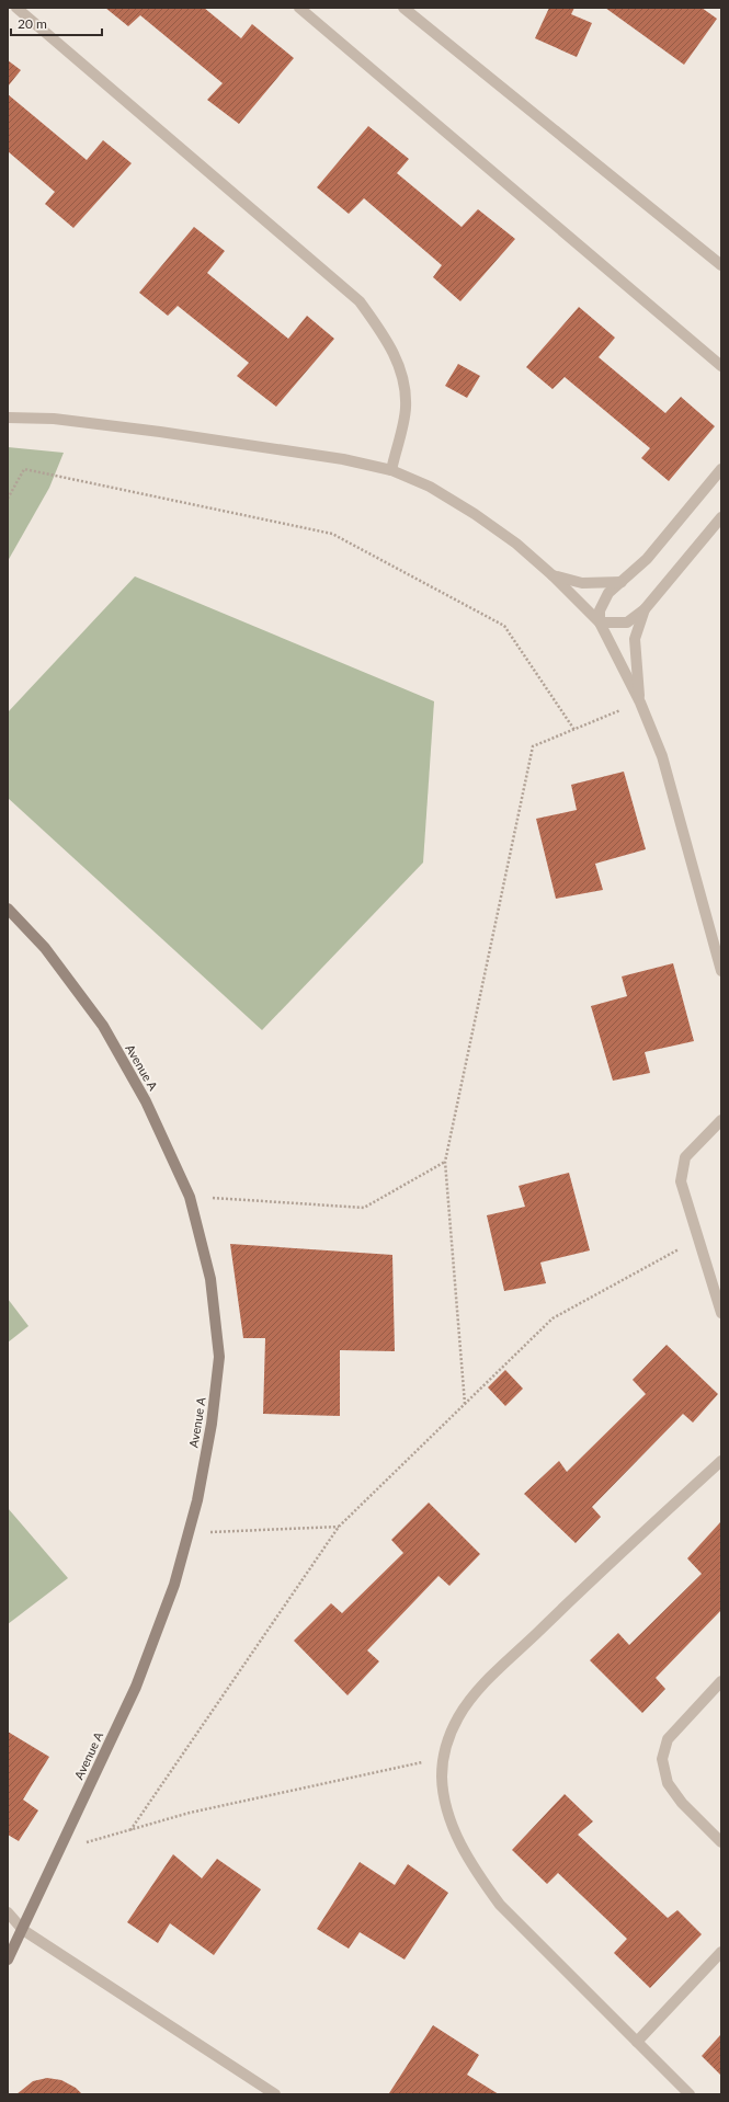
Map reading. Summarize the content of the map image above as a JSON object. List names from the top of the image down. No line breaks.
{"streets":{"main road":["Avenue A"]},"scale_bar":"20 m"}
